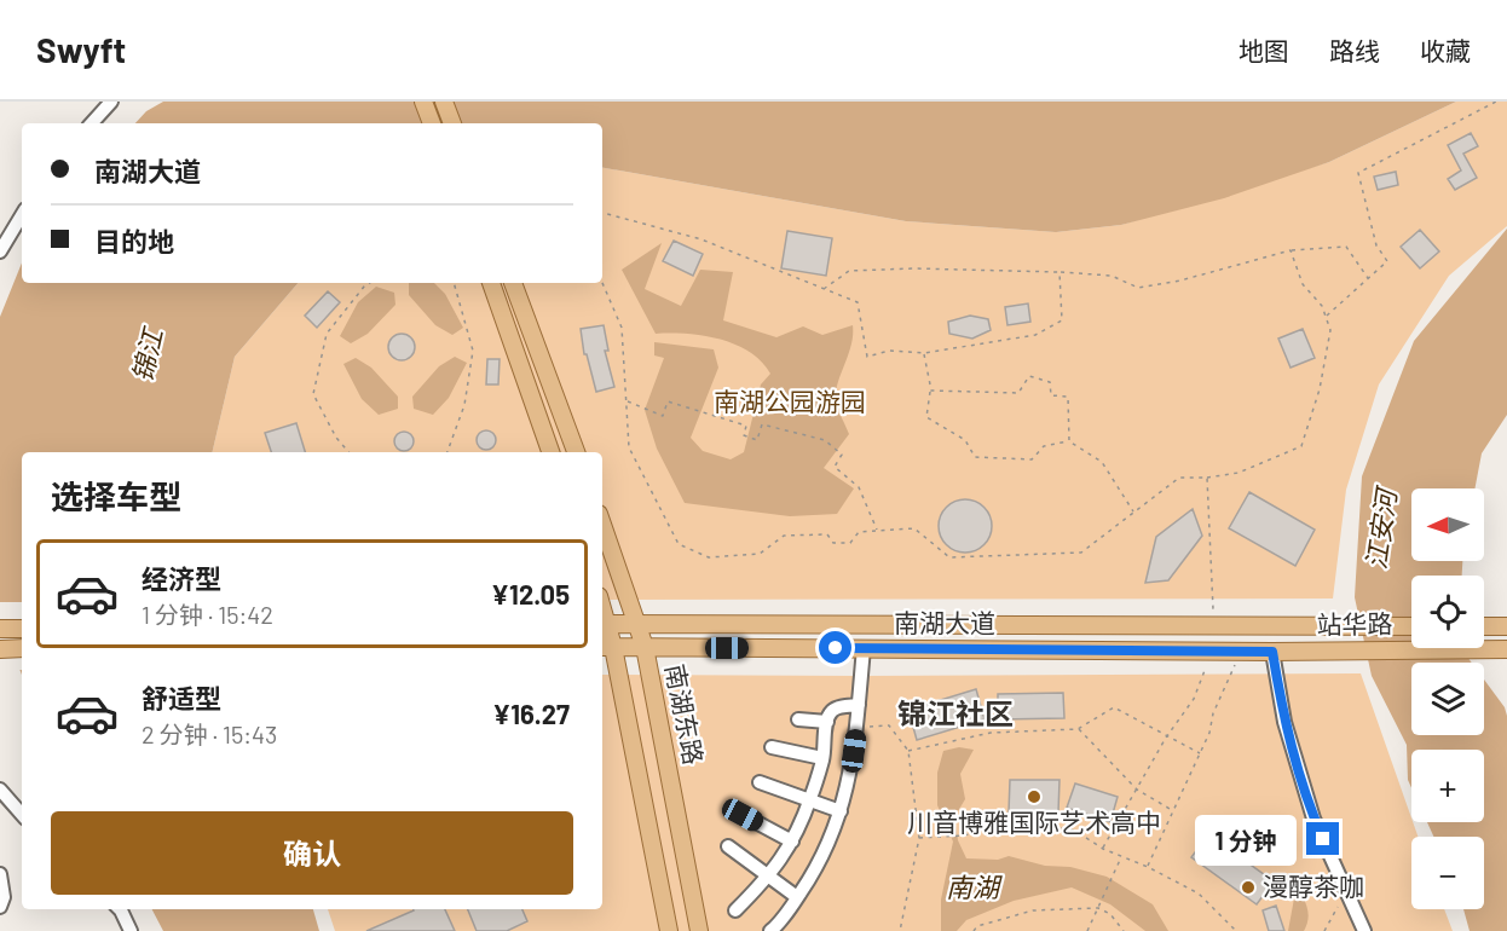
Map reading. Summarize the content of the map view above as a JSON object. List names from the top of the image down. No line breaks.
{"streets":{"main road":["南湖大道","站华路","南湖东路"]},"crossings":[["南湖大道","站华路"],["南湖大道","南湖东路"]],"districts":["锦江社区"],"water":["锦江","江安河","南湖"],"parks":["南湖公园游园"],"places":["川音博雅国际艺术高中","漫醇茶咖"],"north":"left","page":{"header":"Swyft","nav":["地图","路线","收藏"],"banner":["南湖大道","目的地"],"heading":"选择车型","map_buttons":["+","−"],"list":[{"name":"经济型","note":"1 分钟 · 15:42","value":"¥12.05"},{"name":"舒适型","note":"2 分钟 · 15:43","value":"¥16.27"}],"buttons":"确认","bubble":"1 分钟"}}
